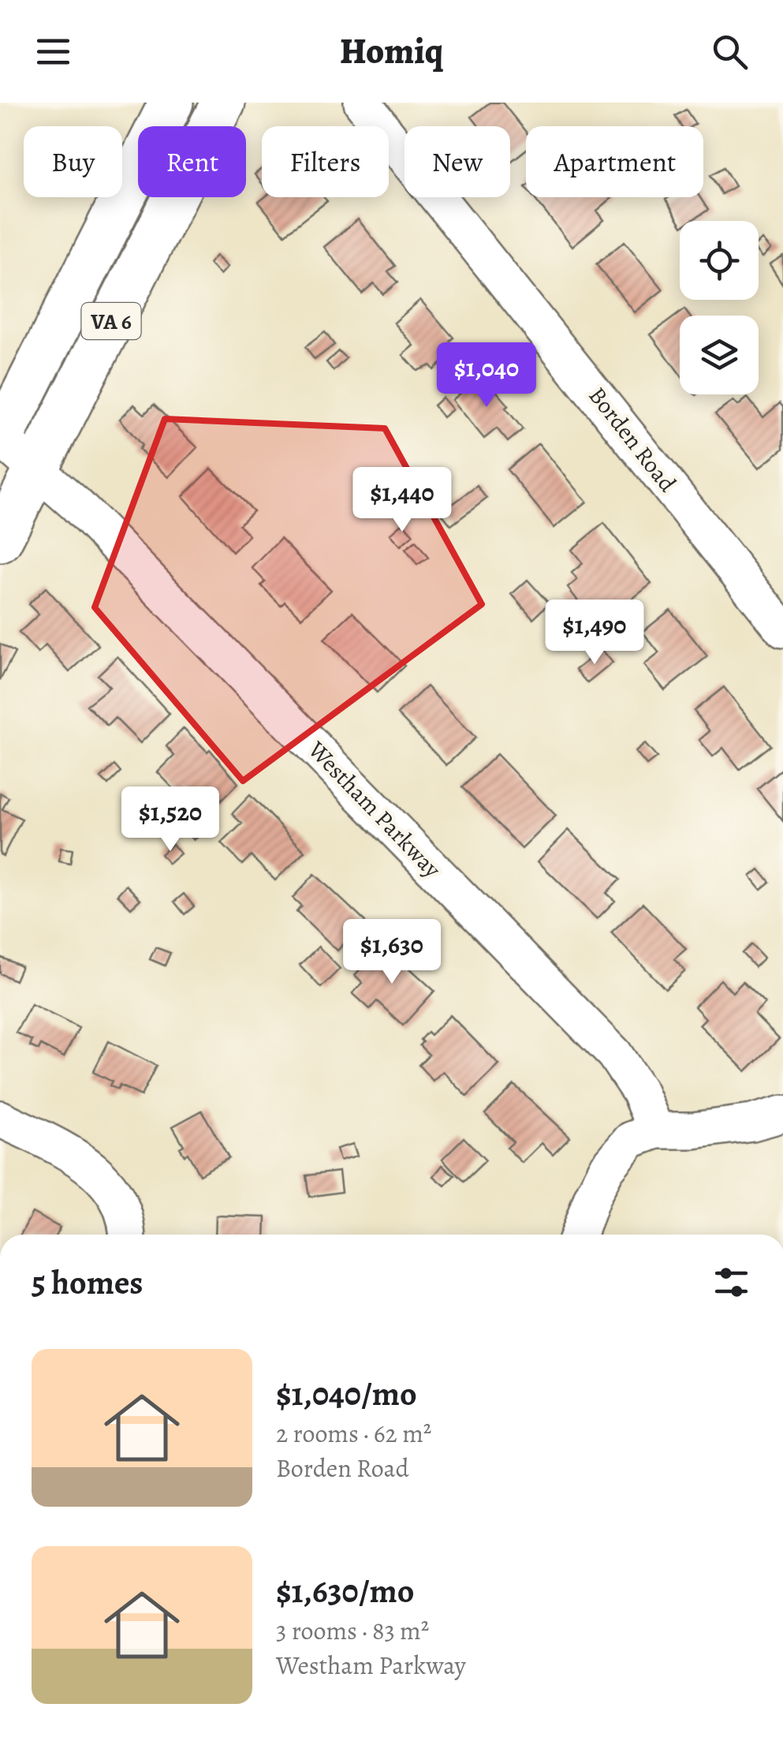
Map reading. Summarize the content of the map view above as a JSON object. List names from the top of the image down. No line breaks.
{"streets":{"main road":["VA 6"],"street":["Borden Road","Westham Parkway"]},"crossings":[["VA 6","Westham Parkway"]],"page":{"header":"Homiq","chip":["Buy","Rent","Filters","New","Apartment"],"price":["$1,040","$1,440","$1,490","$1,520","$1,630"],"heading":"5 homes","list":[{"name":"$1,040/mo","note":"2 rooms · 62 m² · Borden Road"},{"name":"$1,630/mo","note":"3 rooms · 83 m² · Westham Parkway"}]}}
